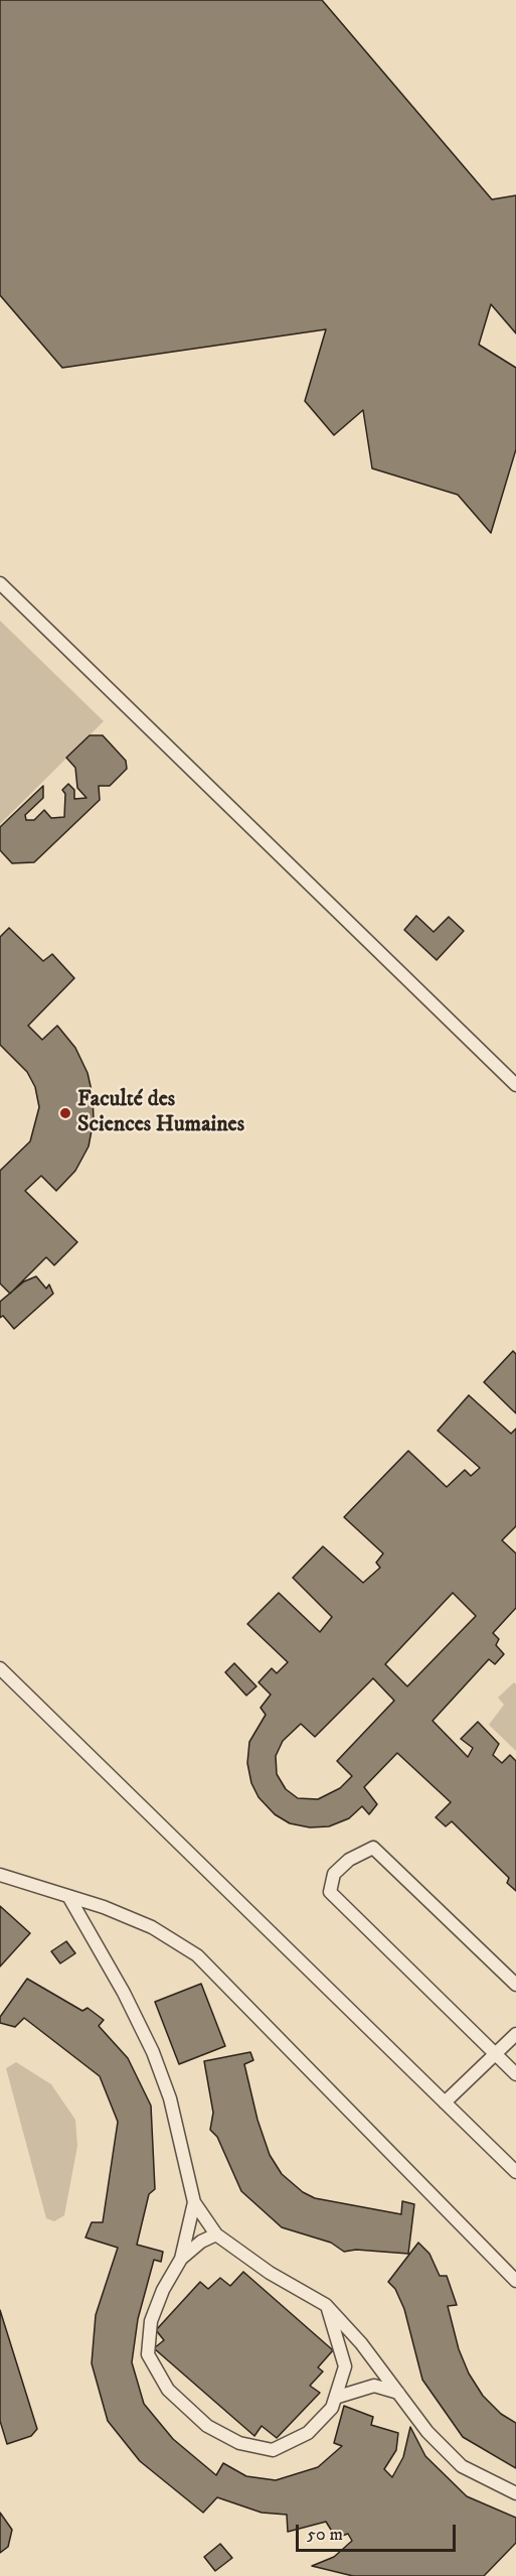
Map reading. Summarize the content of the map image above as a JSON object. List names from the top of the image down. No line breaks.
{"places":["Faculté des Sciences Humaines"],"scale_bar":"50 m"}
